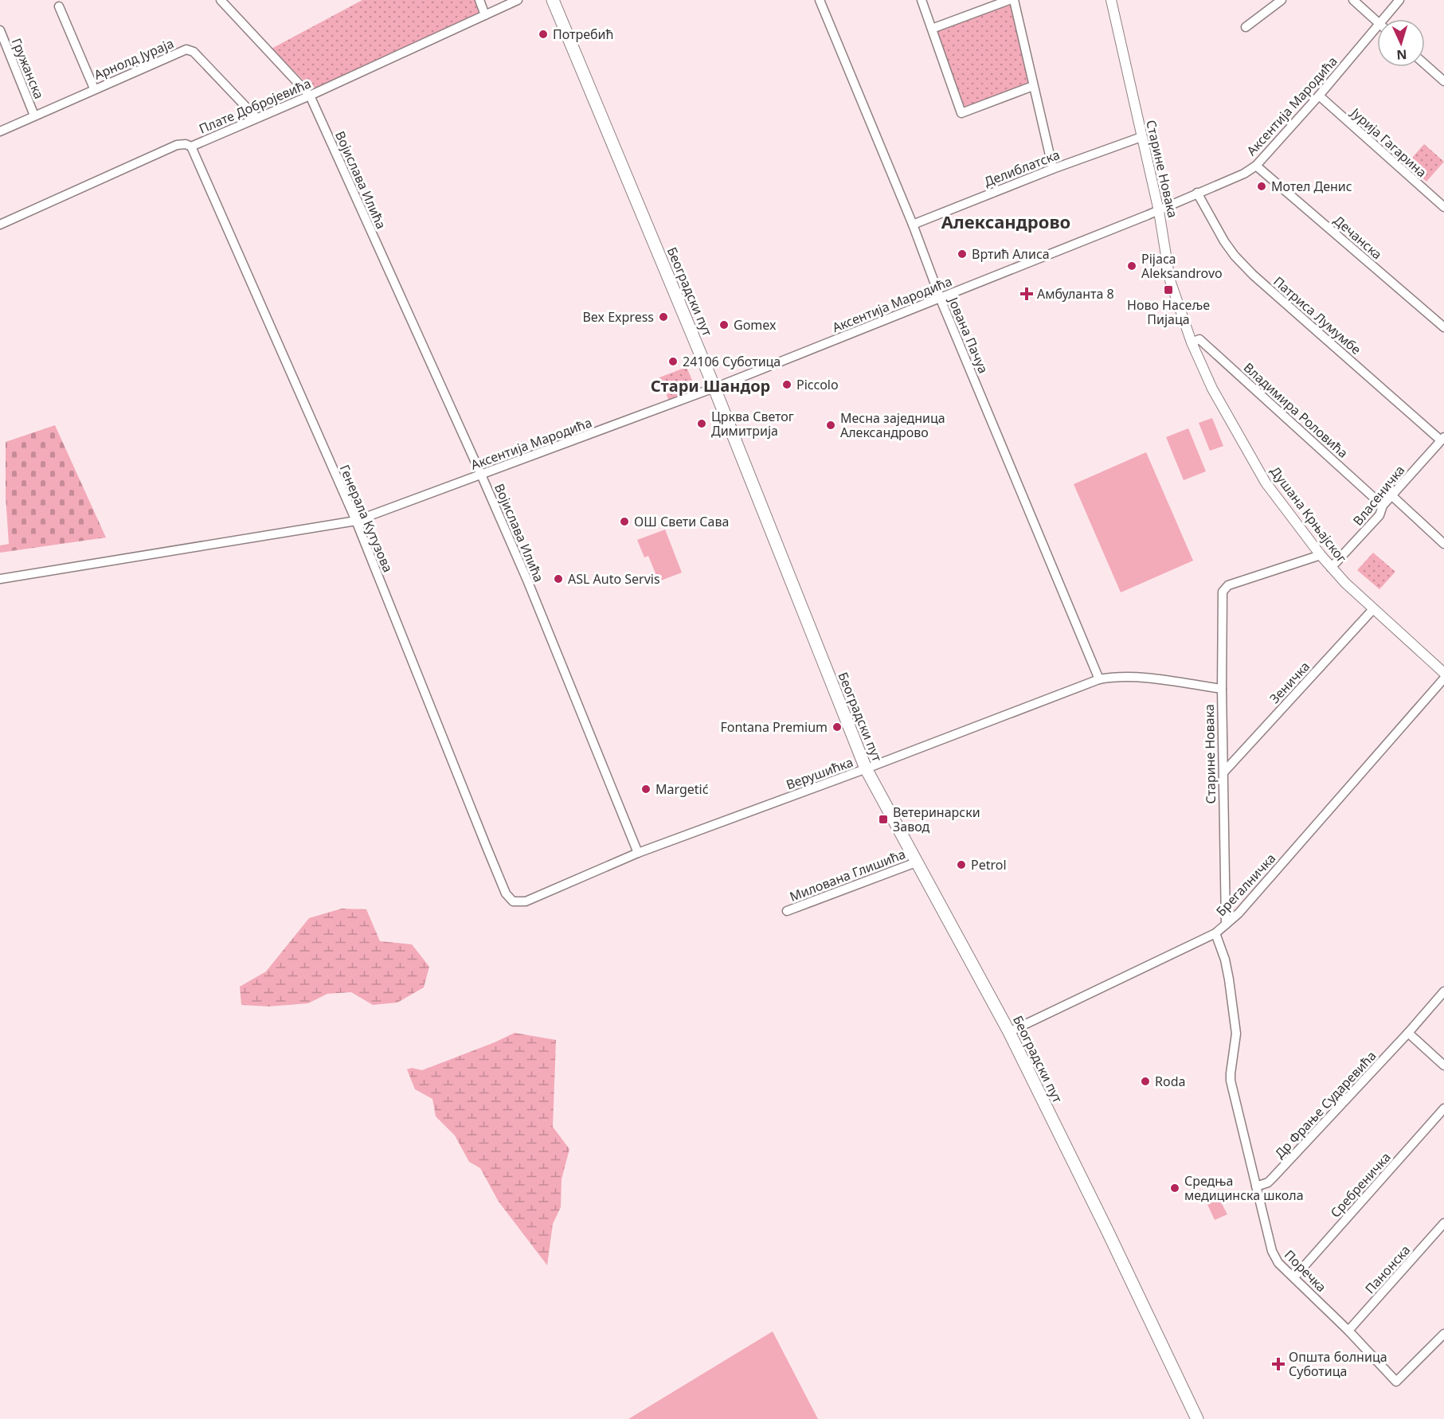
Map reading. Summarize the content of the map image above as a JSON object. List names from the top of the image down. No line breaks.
{"streets":{"main road":["Београдски пут"],"street":["Арнолд Јураја","Гружанска","Плате Добројевића","Аксентија Мародића","Јурија Гагарина","Делиблатска","Старине Новака","Војислава Илића","Дечанска","Патриса Лумумбе","Јована Пачуа","Владимира Роловића","Власеничка","Душана Крњајског","Генерала Кутузова","Зеничка","Верушићка","Милована Глишића","Брегалничка","Др Фрање Сударевића","Сребреничка","Панонска","Поречка"]},"crossings":[["Арнолд Јураја","Гружанска"],["Арнолд Јураја","Плате Добројевића"],["Плате Добројевића","Војислава Илића"],["Плате Добројевића","Генерала Кутузова"],["Аксентија Мародића","Јурија Гагарина"],["Аксентија Мародића","Старине Новака"],["Аксентија Мародића","Војислава Илића"],["Аксентија Мародића","Дечанска"],["Аксентија Мародића","Београдски пут"],["Аксентија Мародића","Патриса Лумумбе"],["Аксентија Мародића","Јована Пачуа"],["Аксентија Мародића","Генерала Кутузова"],["Делиблатска","Старине Новака"],["Делиблатска","Јована Пачуа"],["Старине Новака","Владимира Роловића"],["Старине Новака","Душана Крњајског"],["Старине Новака","Зеничка"],["Старине Новака","Верушићка"],["Старине Новака","Брегалничка"],["Војислава Илића","Верушићка"],["Београдски пут","Верушићка"],["Београдски пут","Милована Глишића"],["Београдски пут","Брегалничка"],["Патриса Лумумбе","Власеничка"],["Јована Пачуа","Верушићка"],["Владимира Роловића","Власеничка"],["Владимира Роловића","Душана Крњајског"],["Власеничка","Душана Крњајског"],["Душана Крњајског","Зеничка"],["Генерала Кутузова","Верушићка"],["Брегалничка","Поречка"],["Др Фрање Сударевића","Поречка"],["Сребреничка","Поречка"],["Панонска","Поречка"]],"districts":["Александрово","Стари Шандор"],"places":{"other":["Потребић","Мотел Денис","Вртић Алиса","Pijaca Aleksandrovo","Bex Express","Gomex","24106 Суботица","Piccolo","Црква Светог Димитрија","Месна заједница Александрово","ОШ Свети Сава","ASL Auto Servis","Fontana Premium","Margetić","Petrol","Roda","Средња медицинска школа"],"transit":["Ново Насеље Пијаца","Ветеринарски Завод"],"health":["Амбуланта 8","Општа болница Суботица"]},"north":"bottom"}
